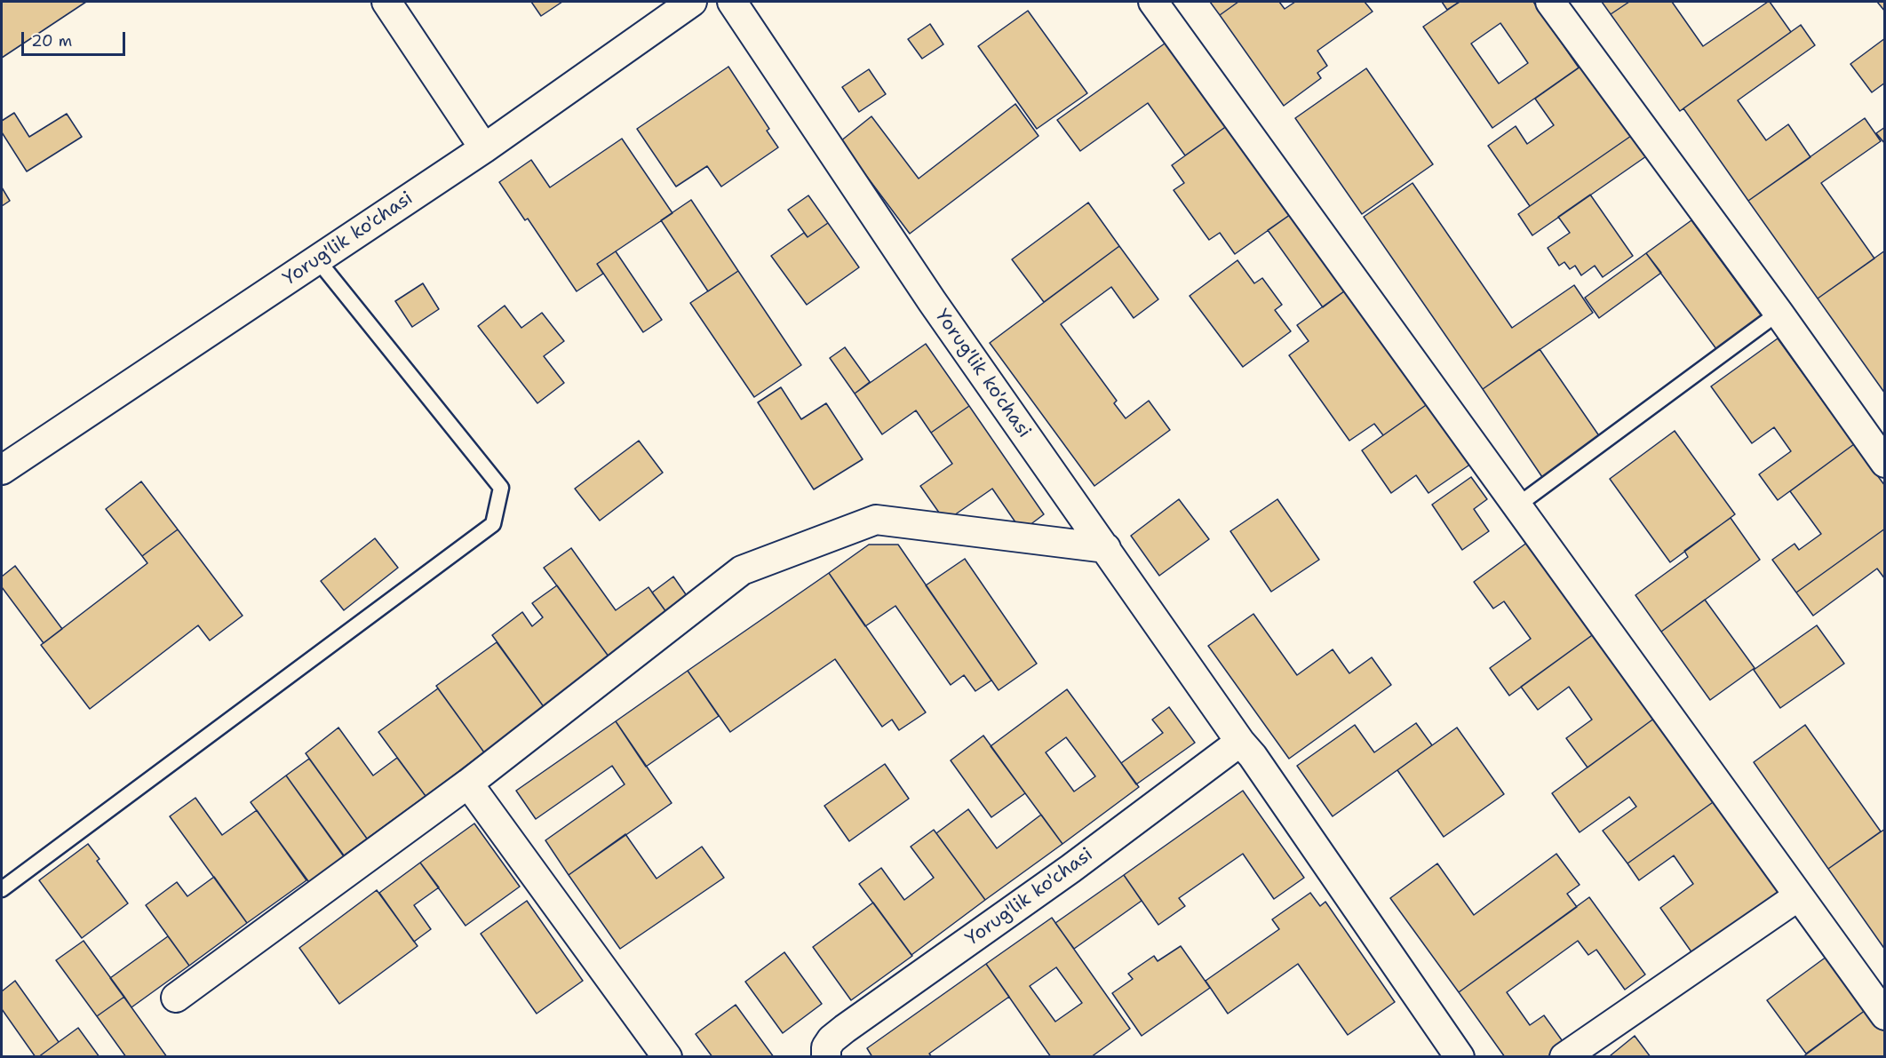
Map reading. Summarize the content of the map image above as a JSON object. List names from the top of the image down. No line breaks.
{"streets":{"street":["Yorug'lik ko'chasi"]},"scale_bar":"20 m"}
